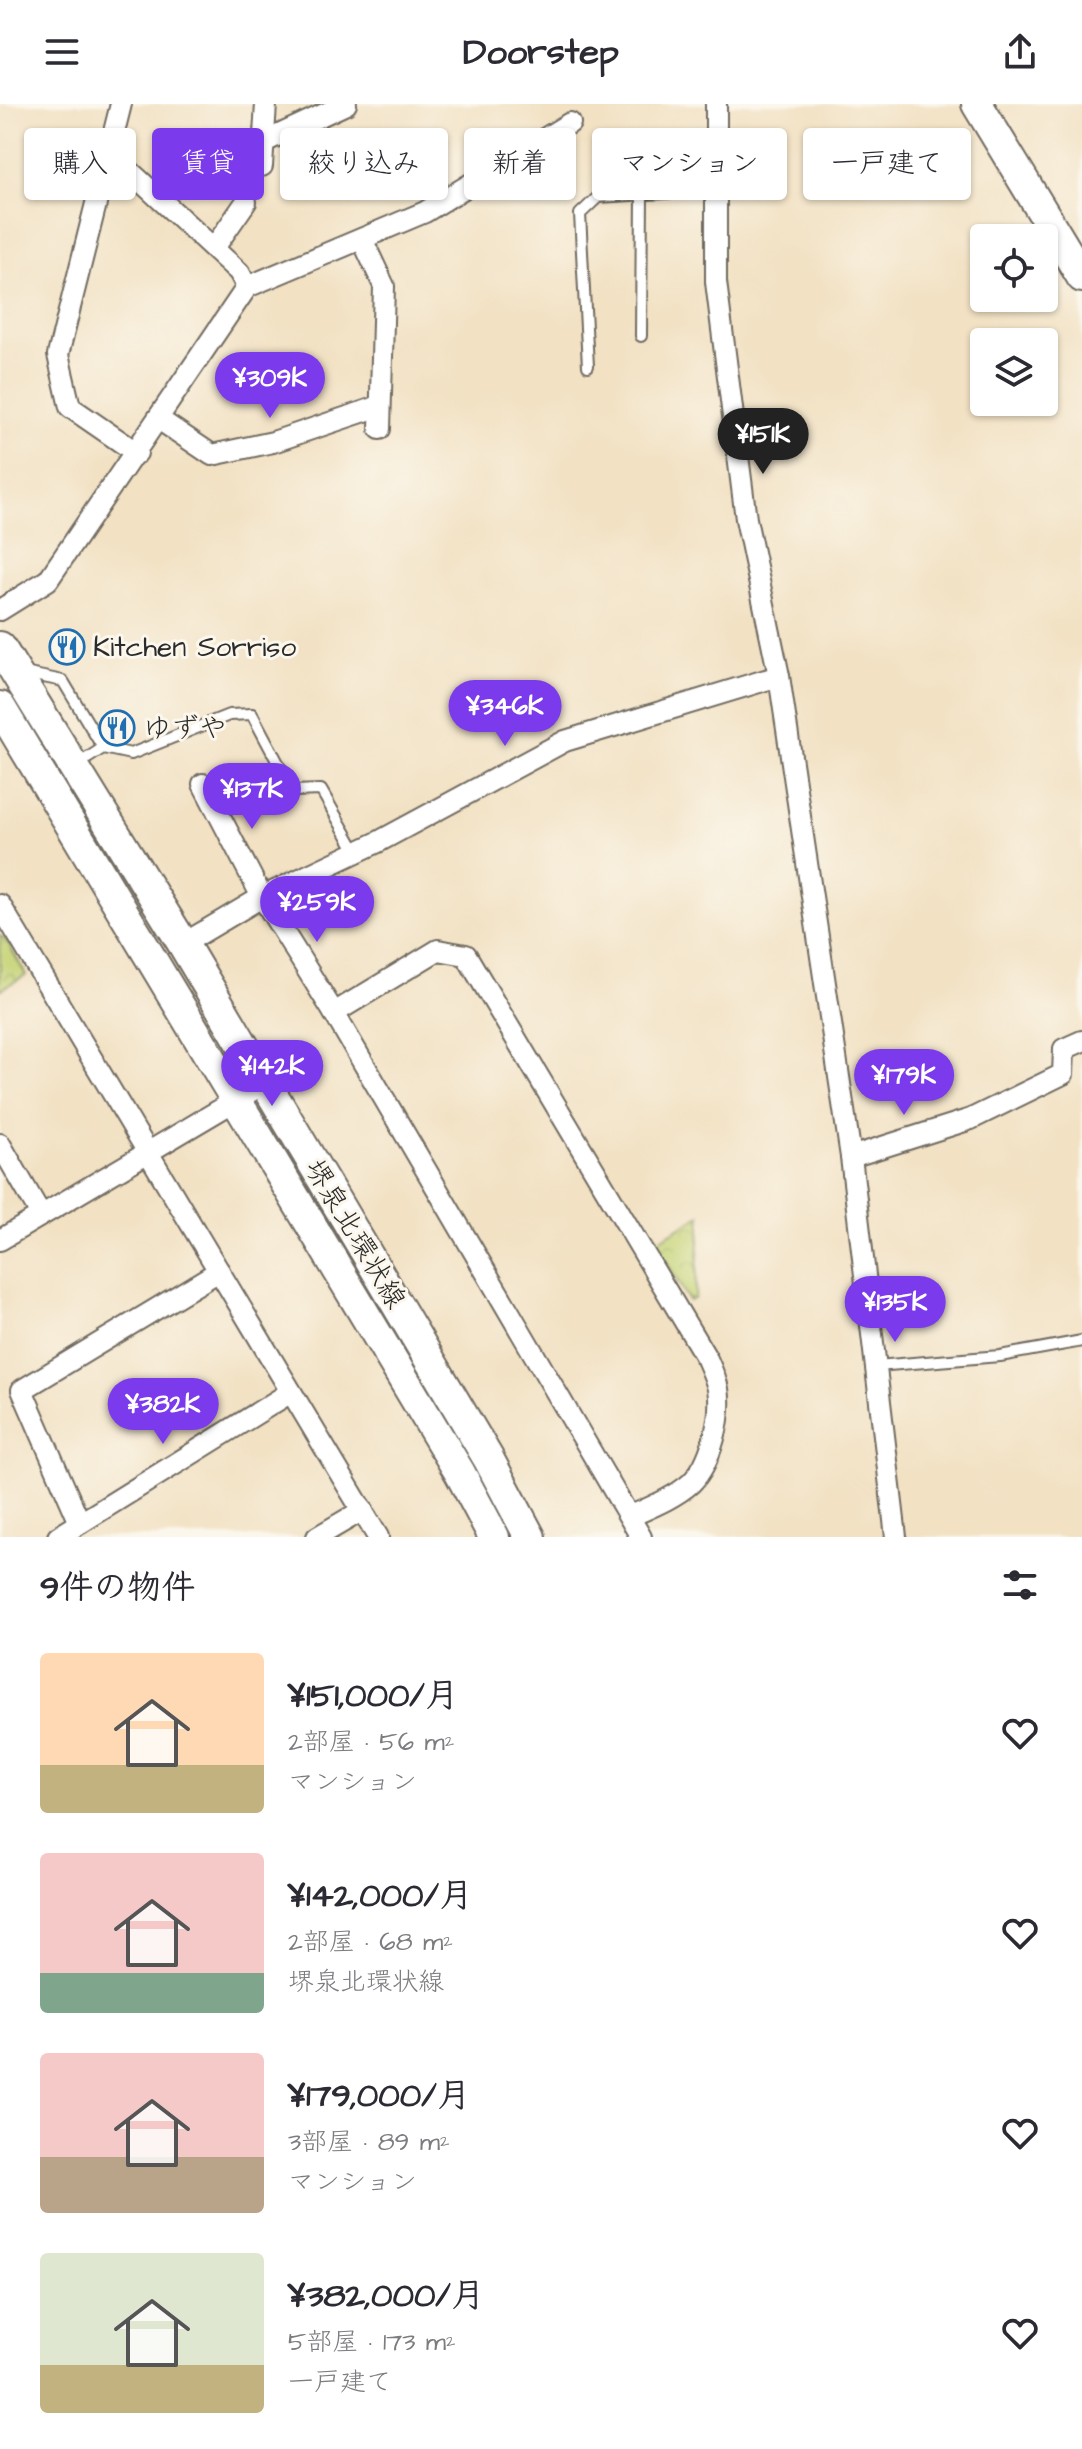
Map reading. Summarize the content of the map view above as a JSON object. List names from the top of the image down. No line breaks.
{"streets":{"main road":["堺泉北環状線"]},"places":{"restaurant":["Kitchen Sorriso","ゆずや"]},"page":{"header":"Doorstep","chip":["購入","賃貸","絞り込み","新着","マンション","一戸建て"],"price":["¥309K","¥151K","¥346K","¥137K","¥259K","¥142K","¥179K","¥135K","¥382K"],"heading":"9件の物件","list":[{"name":"¥151,000/月","note":"2部屋 · 56 m² · マンション"},{"name":"¥142,000/月","note":"2部屋 · 68 m² · 堺泉北環状線"},{"name":"¥179,000/月","note":"3部屋 · 89 m² · マンション"},{"name":"¥382,000/月","note":"5部屋 · 173 m² · 一戸建て"}]}}
